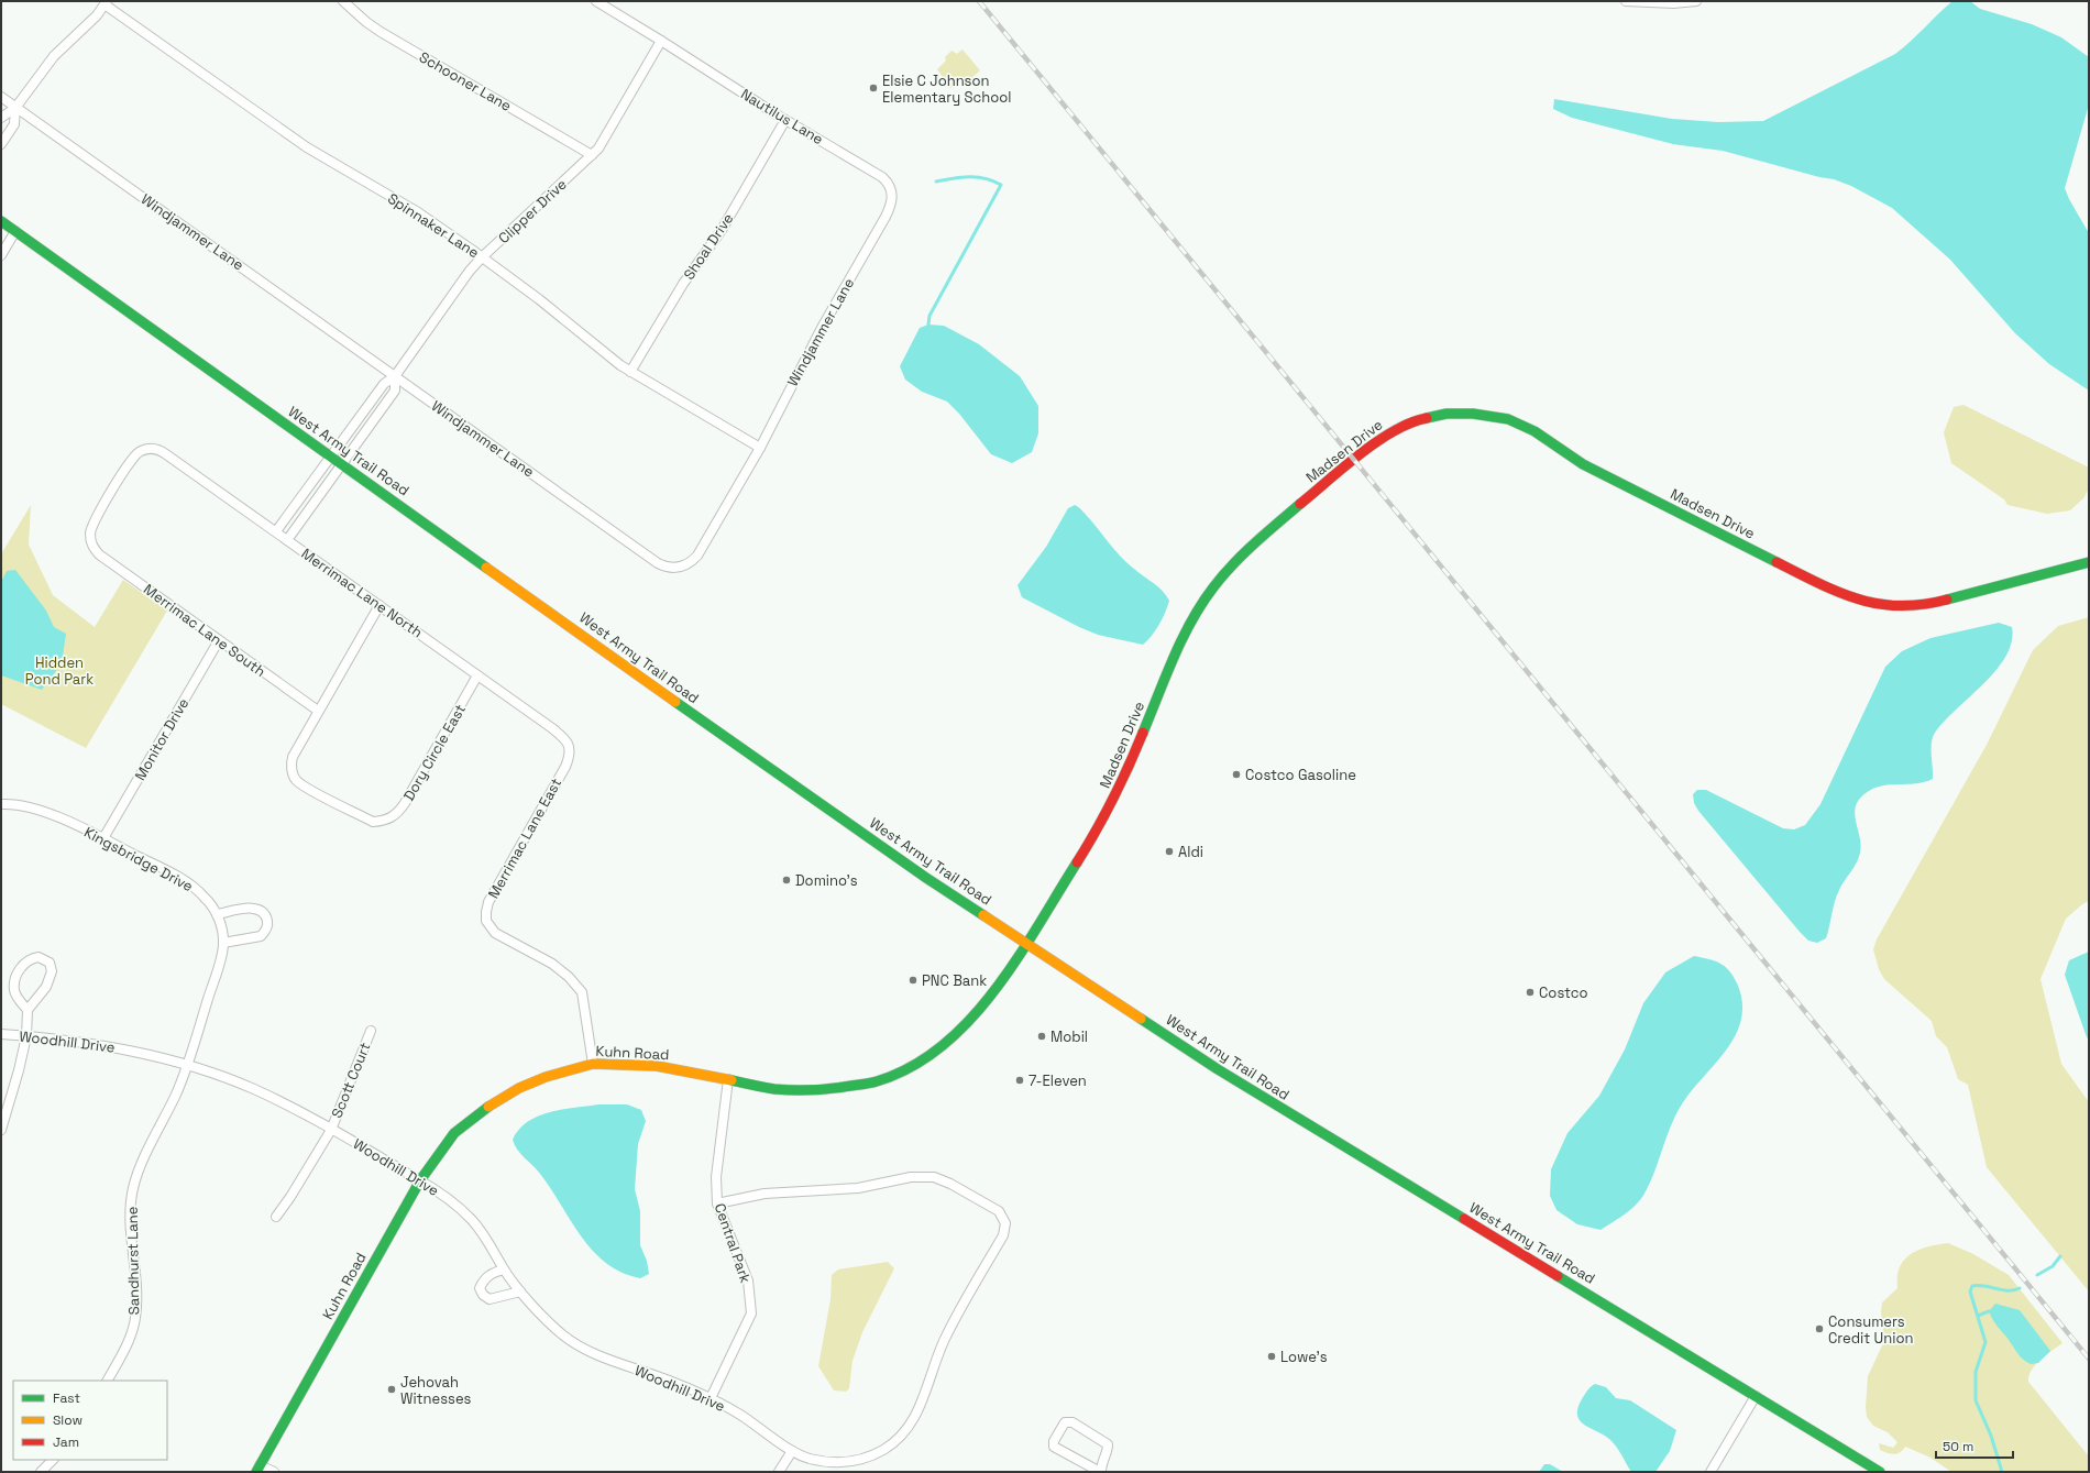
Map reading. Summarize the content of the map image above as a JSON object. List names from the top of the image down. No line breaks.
{"streets":{"street":["Schooner Lane","Nautilus Lane","Clipper Drive","Spinnaker Lane","Windjammer Lane","Shoal Drive","West Army Trail Road","Madsen Drive","Merrimac Lane North","Merrimac Lane South","Monitor Drive","Dory Circle East","Merrimac Lane East","Kingsbridge Drive","Woodhill Drive","Kuhn Road","Scott Court","Central Park","Sandhurst Lane"]},"crossings":[["Schooner Lane","Clipper Drive"],["Nautilus Lane","Clipper Drive"],["Nautilus Lane","Windjammer Lane"],["Nautilus Lane","Shoal Drive"],["Clipper Drive","Spinnaker Lane"],["Clipper Drive","Windjammer Lane"],["Clipper Drive","West Army Trail Road"],["Clipper Drive","Merrimac Lane North"],["Spinnaker Lane","Windjammer Lane"],["Spinnaker Lane","Shoal Drive"],["West Army Trail Road","Madsen Drive"],["West Army Trail Road","Kuhn Road"],["Madsen Drive","Kuhn Road"],["Merrimac Lane North","Merrimac Lane South"],["Merrimac Lane North","Dory Circle East"],["Merrimac Lane North","Merrimac Lane East"],["Merrimac Lane South","Monitor Drive"],["Merrimac Lane South","Dory Circle East"],["Monitor Drive","Kingsbridge Drive"],["Merrimac Lane East","Kuhn Road"],["Kingsbridge Drive","Woodhill Drive"],["Kingsbridge Drive","Sandhurst Lane"],["Woodhill Drive","Kuhn Road"],["Woodhill Drive","Scott Court"],["Woodhill Drive","Central Park"],["Woodhill Drive","Sandhurst Lane"],["Kuhn Road","Central Park"]],"parks":["Hidden Pond Park"],"places":["Elsie C Johnson Elementary School","Costco Gasoline","Aldi","Domino's","PNC Bank","Costco","Mobil","7-Eleven","Consumers Credit Union","Lowe's","Jehovah Witnesses"],"legend":["Fast","Slow","Jam"],"scale_bar":"50 m"}
